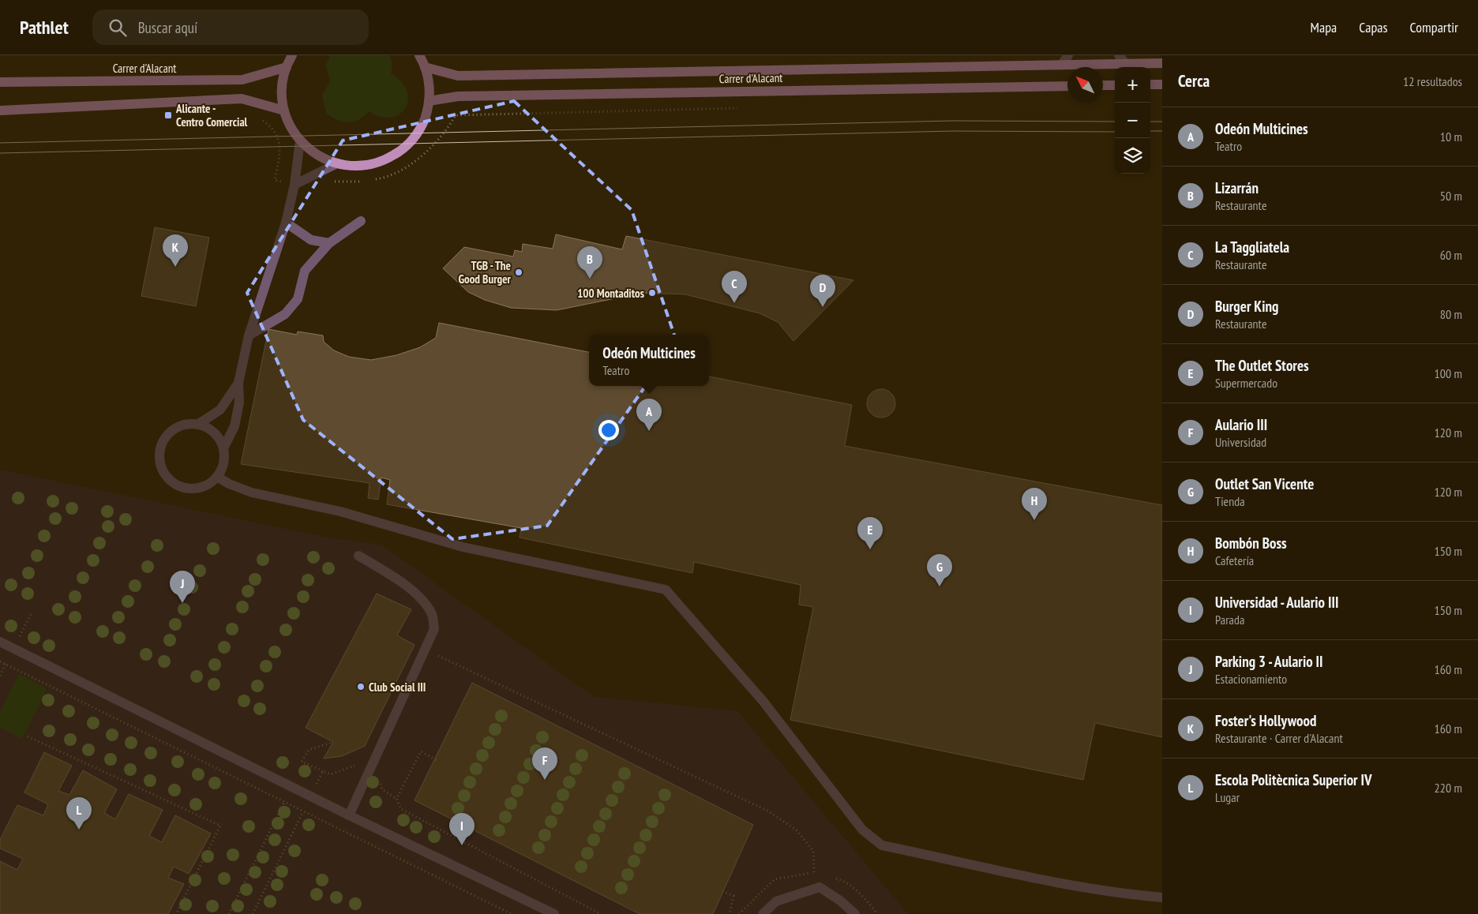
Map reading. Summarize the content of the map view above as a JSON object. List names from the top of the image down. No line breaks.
{"streets":{"main road":["Carrer d'Alacant"]},"places":{"transit":["Alicante - Centro Comercial"],"other":["TGB - The Good Burger","100 Montaditos","Club Social III"]},"north":"top left","page":{"header":"Pathlet","search":"Buscar aquí","nav":["Mapa","Capas","Compartir"],"heading":["Cerca","12 resultados"],"map_buttons":["+","−"],"list":[{"mark":"A","name":"Odeón Multicines","note":"Teatro","value":"10 m"},{"mark":"B","name":"Lizarrán","note":"Restaurante","value":"50 m"},{"mark":"C","name":"La Taggliatela","note":"Restaurante","value":"60 m"},{"mark":"D","name":"Burger King","note":"Restaurante","value":"80 m"},{"mark":"E","name":"The Outlet Stores","note":"Supermercado","value":"100 m"},{"mark":"F","name":"Aulario III","note":"Universidad","value":"120 m"},{"mark":"G","name":"Outlet San Vicente","note":"Tienda","value":"120 m"},{"mark":"H","name":"Bombón Boss","note":"Cafetería","value":"150 m"},{"mark":"I","name":"Universidad - Aulario III","note":"Parada","value":"150 m"},{"mark":"J","name":"Parking 3 - Aulario II","note":"Estacionamiento","value":"160 m"},{"mark":"K","name":"Foster's Hollywood","note":"Restaurante · Carrer d'Alacant","value":"160 m"},{"mark":"L","name":"Escola Politècnica Superior IV","note":"Lugar","value":"220 m"}],"pins":["K","B","C","D","A","H","E","G","J","F","L","I"],"popup":["Odeón Multicines","Teatro"]}}
